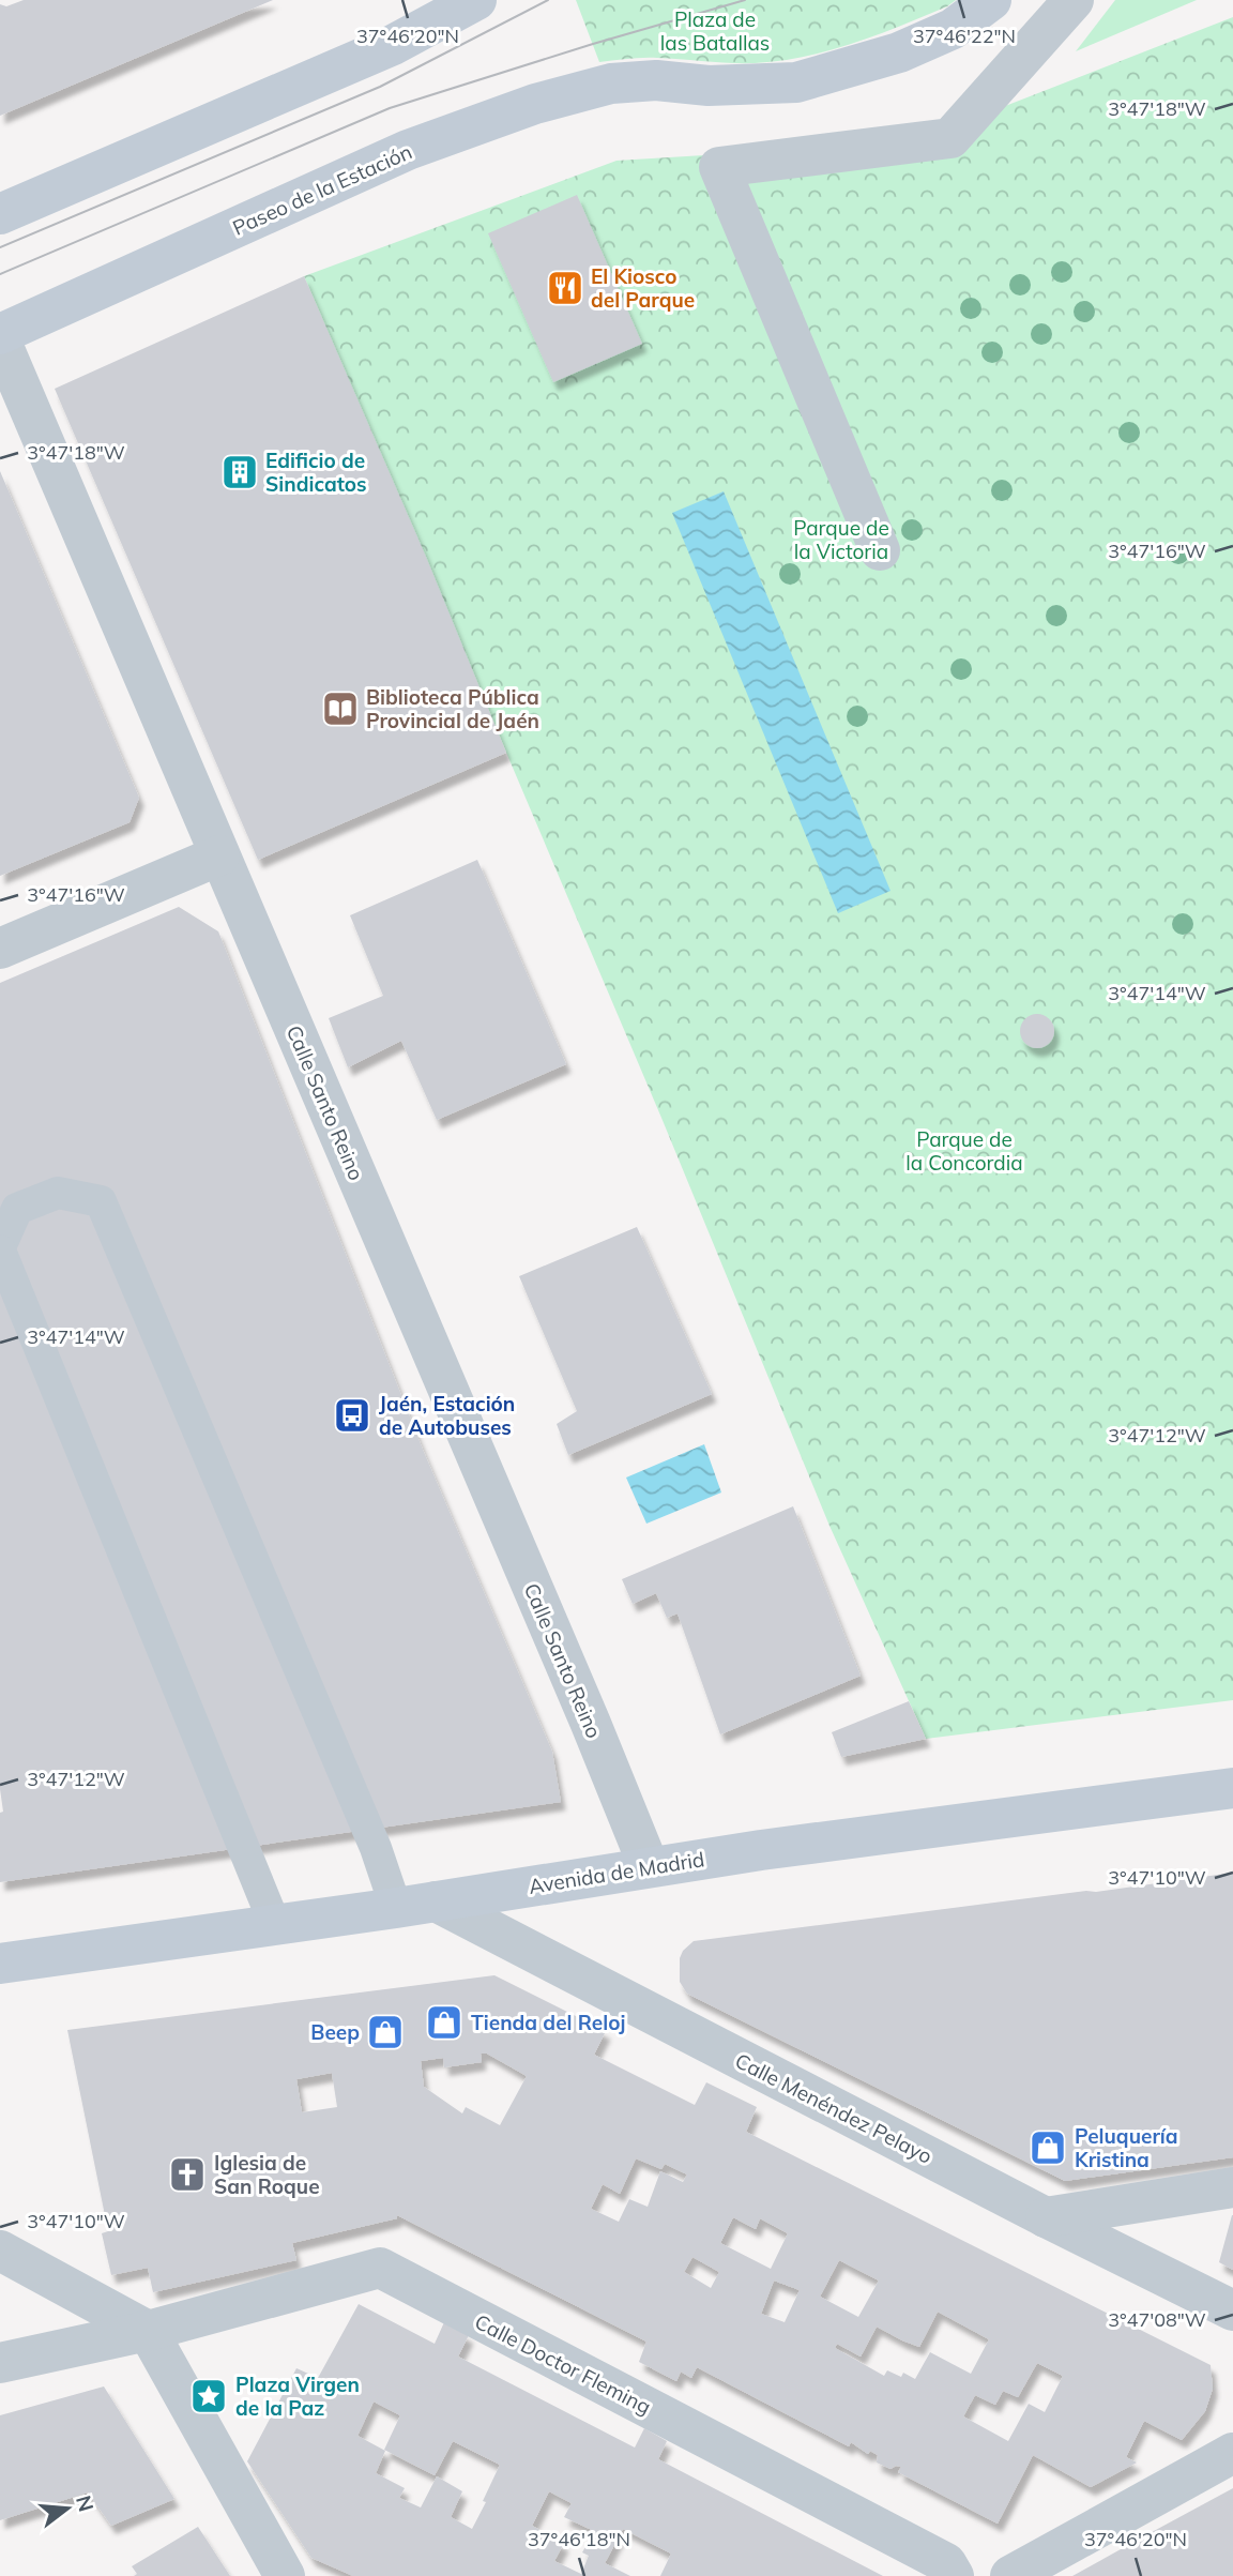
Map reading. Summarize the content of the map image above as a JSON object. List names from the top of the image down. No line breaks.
{"streets":{"main road":["Paseo de la Estación","Avenida de Madrid"],"street":["Calle Santo Reino","Calle Menéndez Pelayo","Calle Doctor Fleming"]},"crossings":[["Paseo de la Estación","Calle Santo Reino"],["Calle Santo Reino","Avenida de Madrid"],["Avenida de Madrid","Calle Menéndez Pelayo"]],"parks":["Plaza de las Batallas","Parque de la Victoria","Parque de la Concordia"],"places":{"restaurant":["El Kiosco del Parque"],"building":["Edificio de Sindicatos"],"library":["Biblioteca Pública Provincial de Jaén"],"bus stop":["Jaén, Estación de Autobuses"],"shop":["Tienda del Reloj","Beep","Peluquería Kristina"],"church":["Iglesia de San Roque"],"place":["Plaza Virgen de la Paz"]},"north":"right","coordinates":["37°46'20\"N","37°46'22\"N","3°47'18\"W","3°47'16\"W","3°47'14\"W","3°47'12\"W","3°47'10\"W","3°47'08\"W","37°46'18\"N"]}
